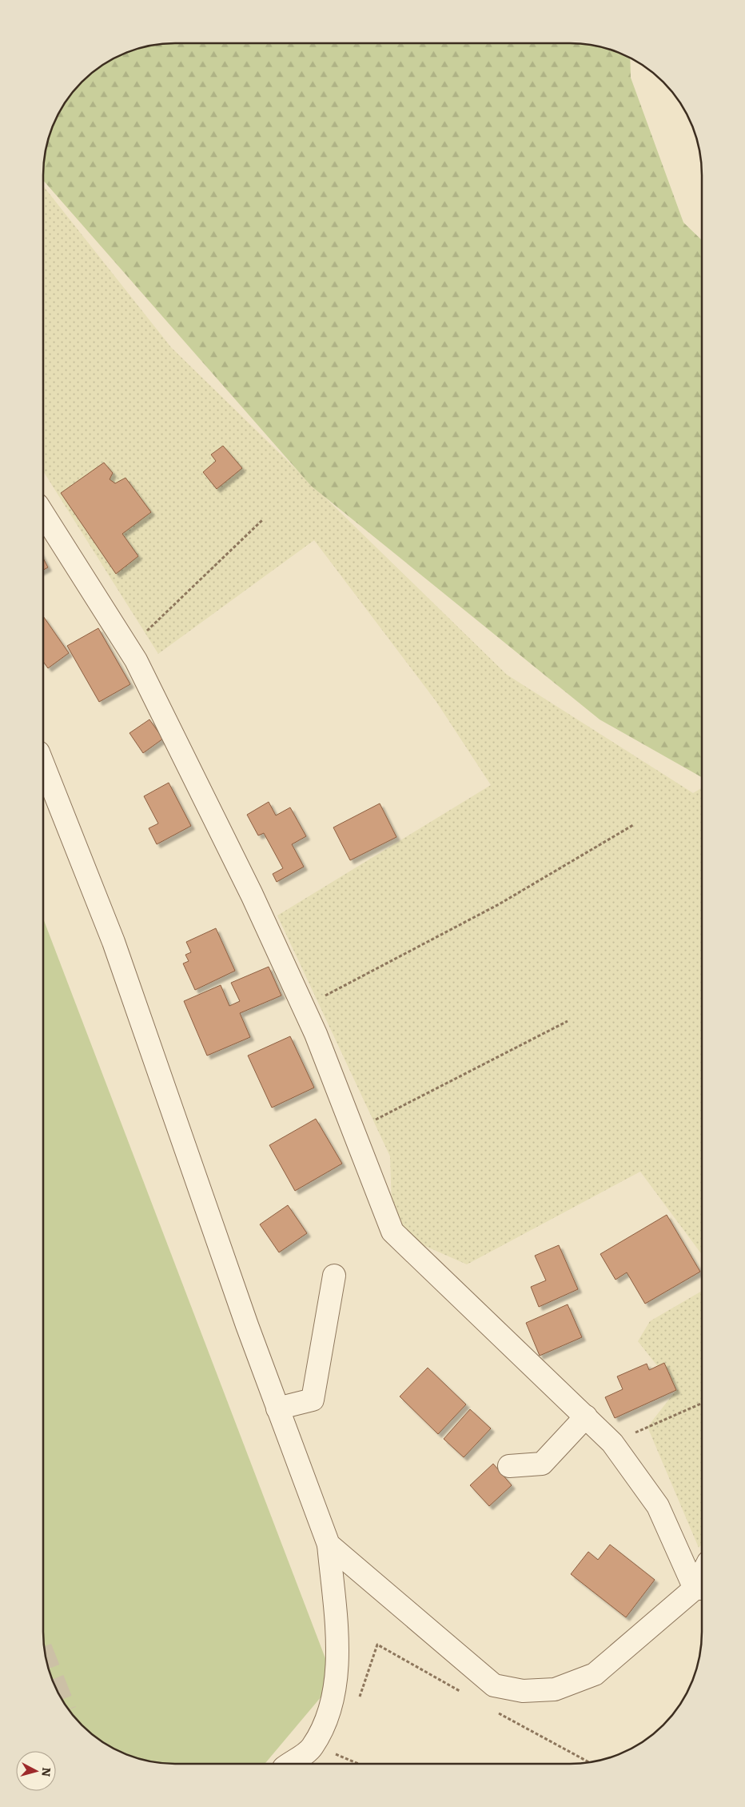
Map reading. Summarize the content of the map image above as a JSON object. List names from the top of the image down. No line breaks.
{"north":"right"}
